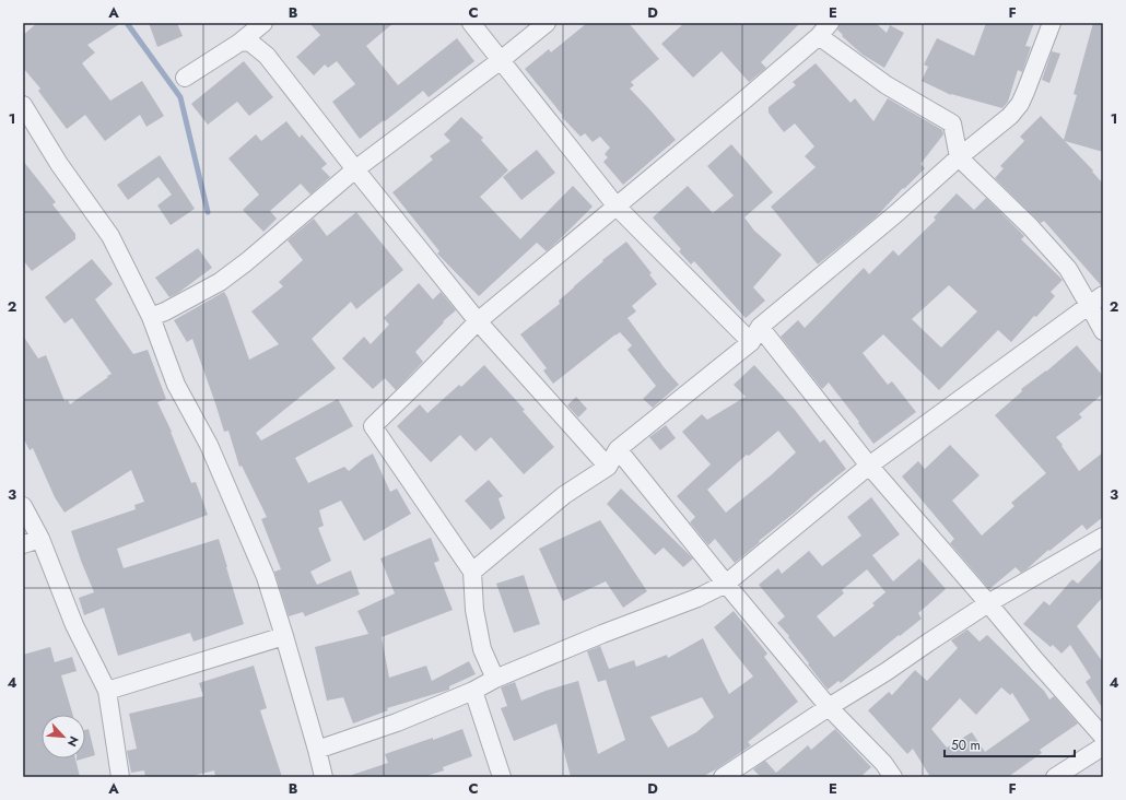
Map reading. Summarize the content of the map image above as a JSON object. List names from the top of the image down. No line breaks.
{"scale_bar":"50 m","north":"bottom right","grid":{"columns":["A","B","C","D","E","F"],"rows":["1","2","3","4"]}}
